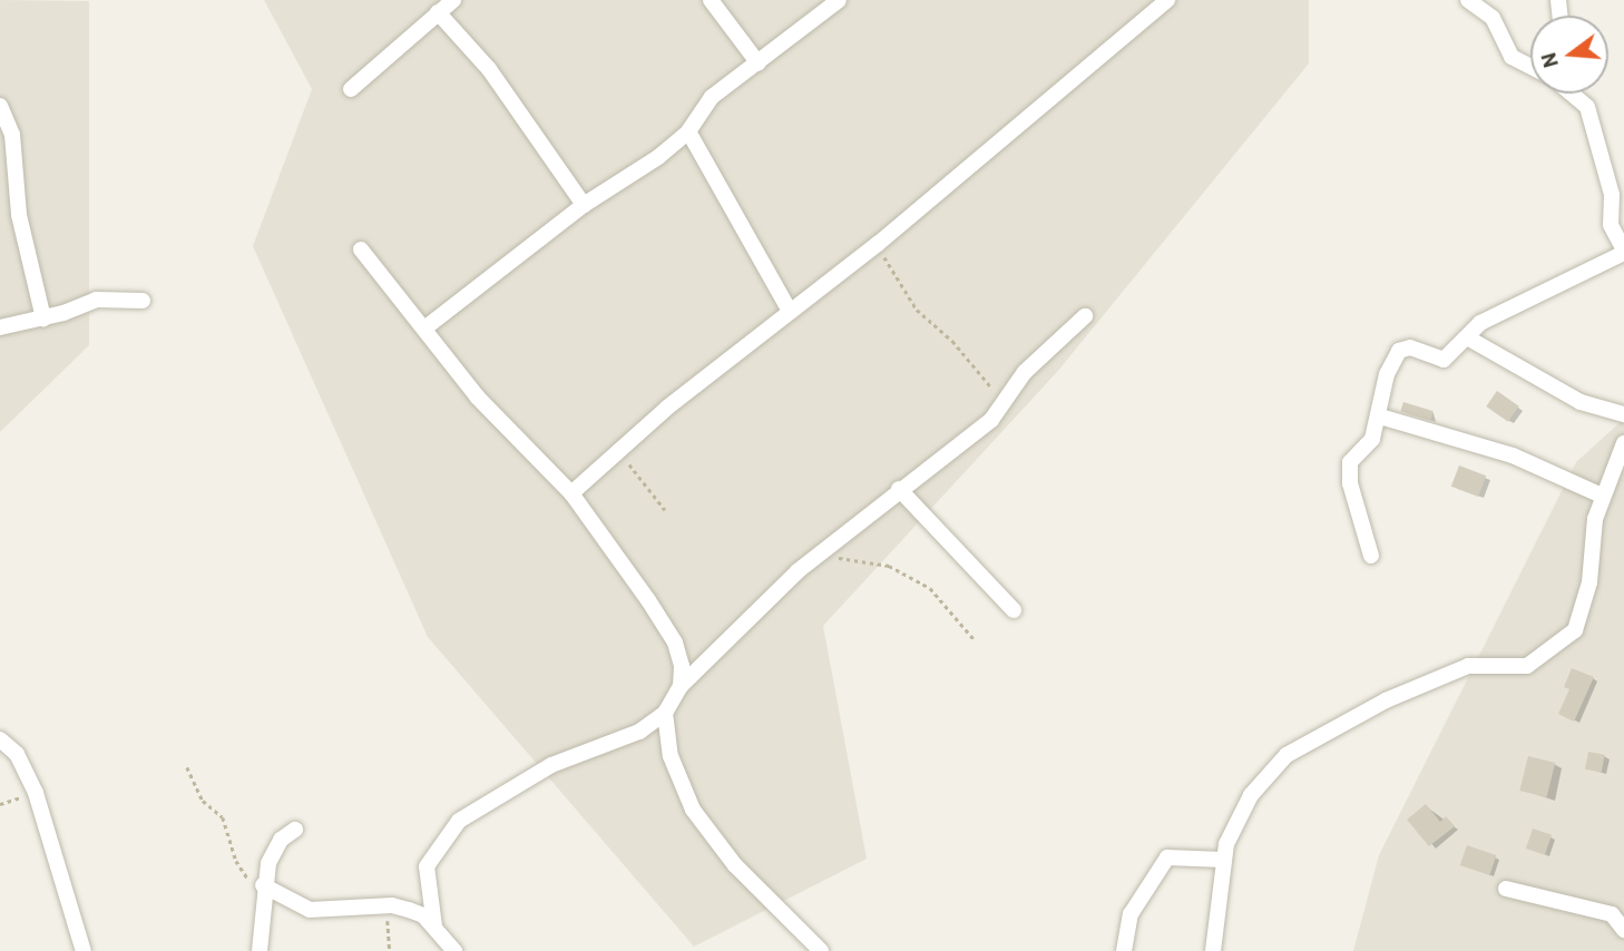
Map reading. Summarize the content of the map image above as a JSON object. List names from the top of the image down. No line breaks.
{"north":"left"}
